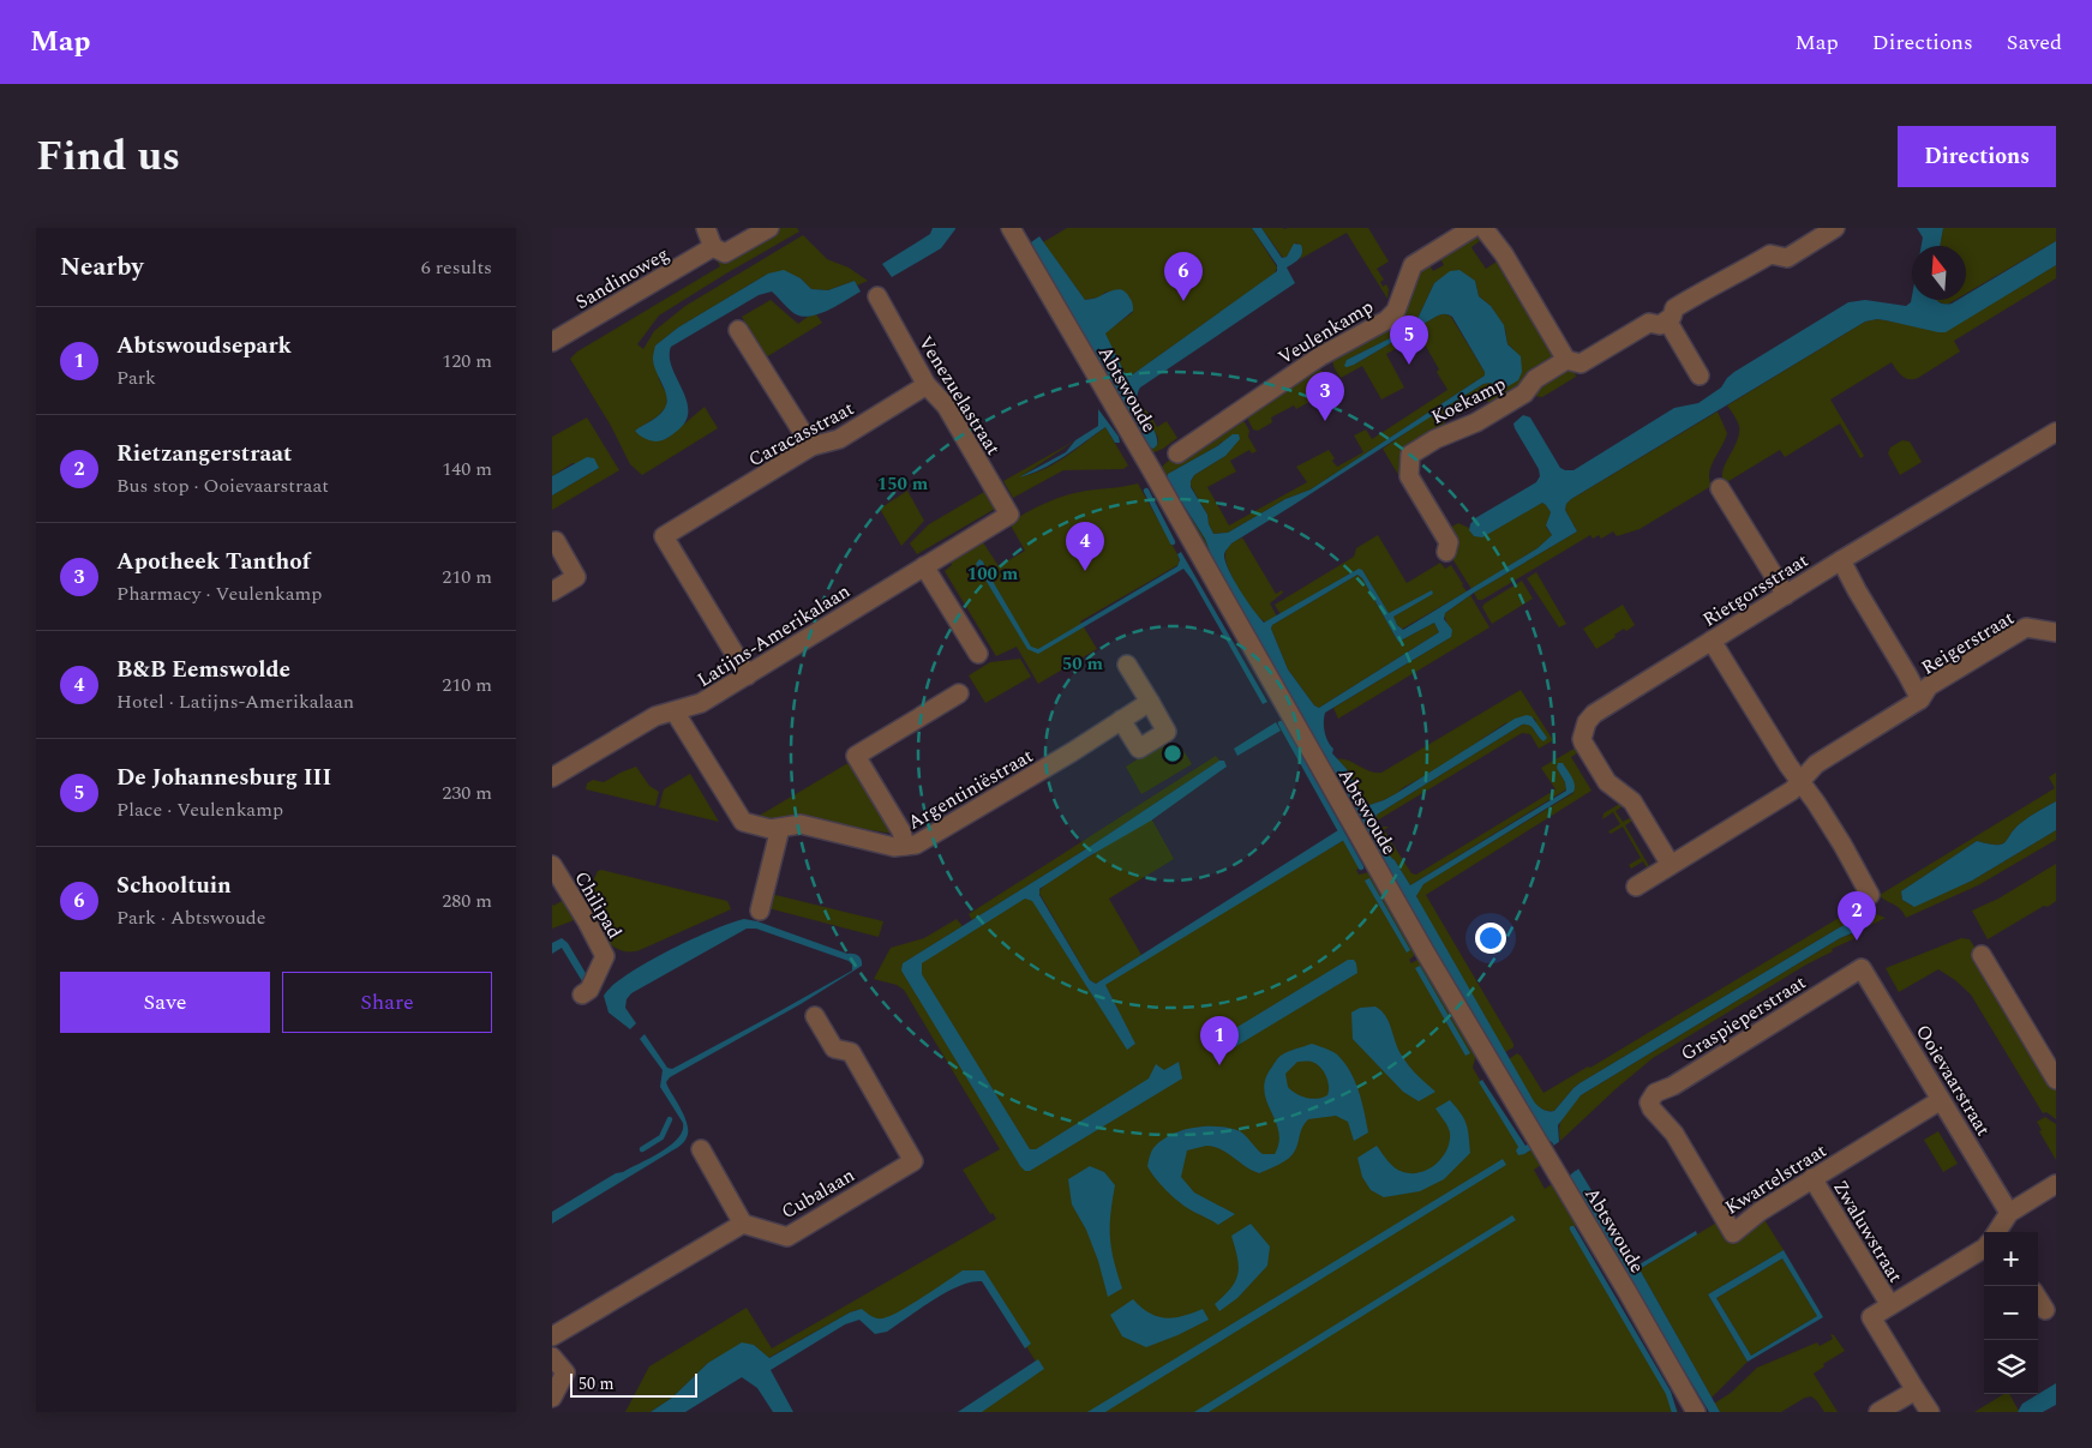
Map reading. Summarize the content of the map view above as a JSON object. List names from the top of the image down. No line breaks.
{"streets":{"street":["Sandinoweg","Veulenkamp","Abtswoude","Venezuelastraat","Koekamp","Caracasstraat","Rietgorsstraat","Latijns-Amerikalaan","Reigerstraat","Argentiniëstraat","Chilipad","Graspieperstraat","Ooievaarstraat","Kwartelstraat","Cubalaan","Zwaluwstraat"]},"crossings":[["Venezuelastraat","Caracasstraat"],["Venezuelastraat","Latijns-Amerikalaan"],["Caracasstraat","Latijns-Amerikalaan"],["Rietgorsstraat","Reigerstraat"],["Latijns-Amerikalaan","Argentiniëstraat"],["Graspieperstraat","Ooievaarstraat"],["Graspieperstraat","Kwartelstraat"],["Ooievaarstraat","Kwartelstraat"],["Kwartelstraat","Zwaluwstraat"]],"scale_bar":"50 m","north":"top","page":{"header":"Map","nav":["Map","Directions","Saved"],"title":"Find us","buttons":["Directions",["Save","Share"]],"heading":["Nearby","6 results"],"pins":["6","5","3","4","2","1"],"list":[{"mark":"1","name":"Abtswoudsepark","note":"Park","value":"120 m"},{"mark":"2","name":"Rietzangerstraat","note":"Bus stop · Ooievaarstraat","value":"140 m"},{"mark":"3","name":"Apotheek Tanthof","note":"Pharmacy · Veulenkamp","value":"210 m"},{"mark":"4","name":"B&B Eemswolde","note":"Hotel · Latijns-Amerikalaan","value":"210 m"},{"mark":"5","name":"De Johannesburg III","note":"Place · Veulenkamp","value":"230 m"},{"mark":"6","name":"Schooltuin","note":"Park · Abtswoude","value":"280 m"}],"map_buttons":["+","−"],"scale":"50 m"},"rings":["150 m","100 m","50 m"]}
